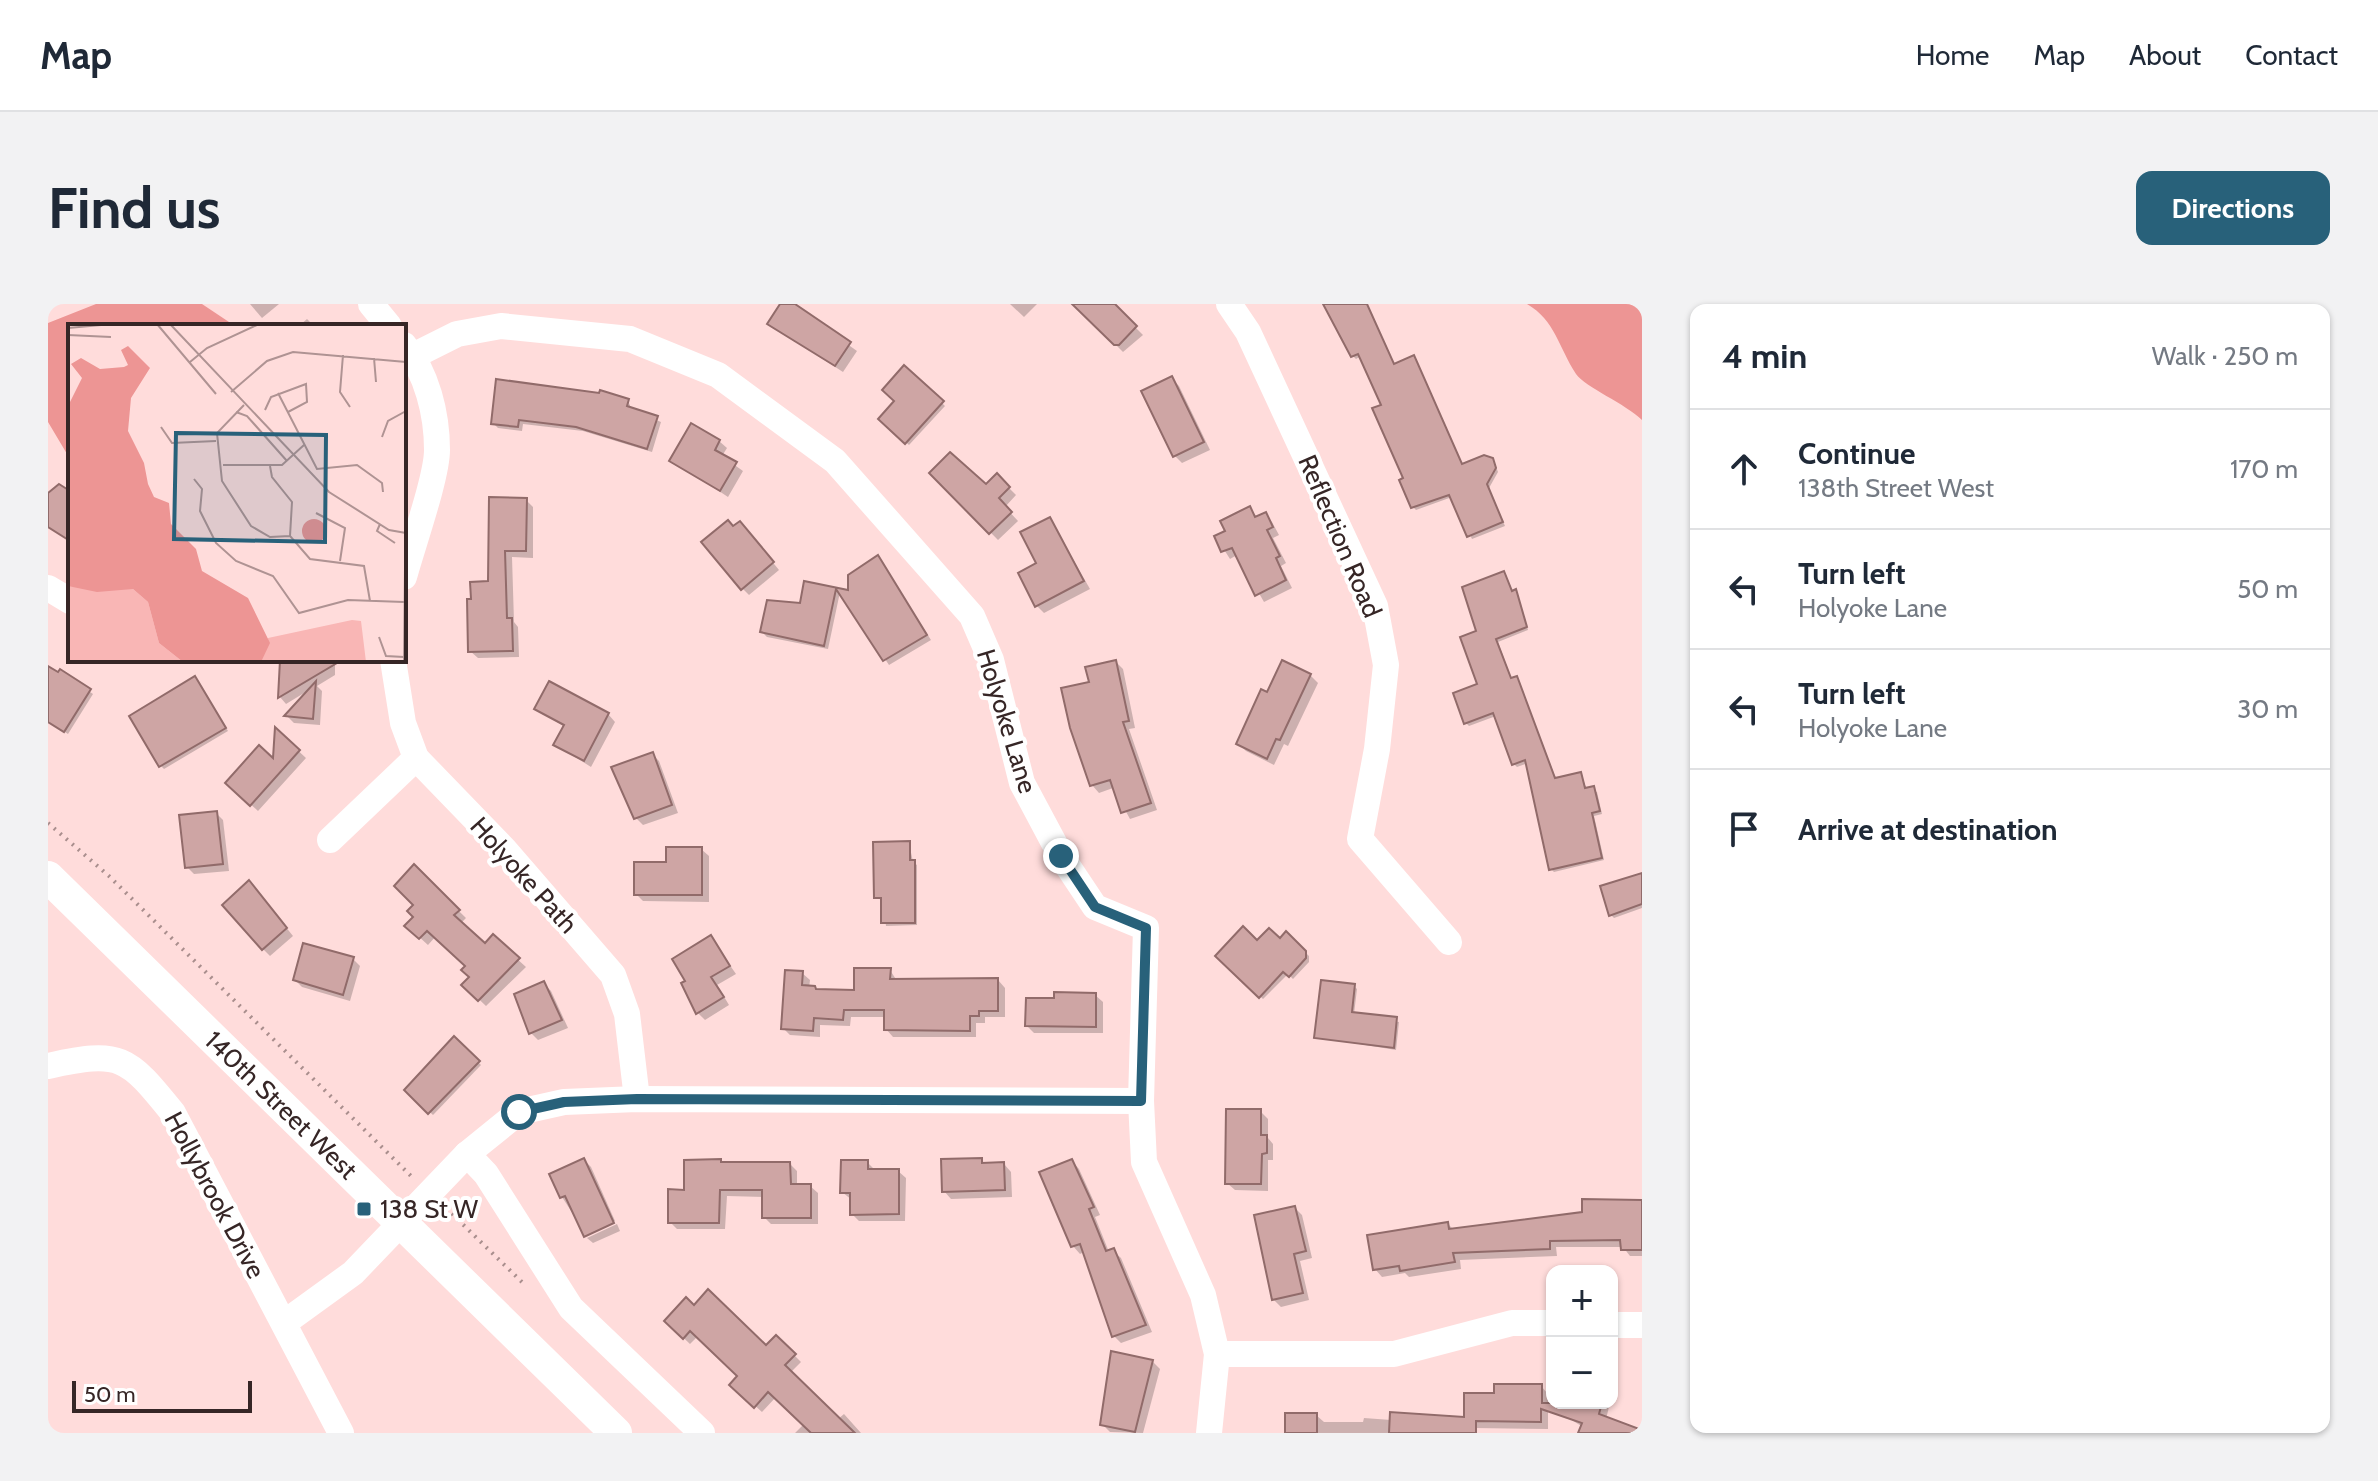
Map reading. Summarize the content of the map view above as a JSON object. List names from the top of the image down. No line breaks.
{"streets":{"street":["Reflection Road","Holyoke Lane","Holyoke Path","140th Street West","Hollybrook Drive"]},"places":{"transit":["138 St W"]},"scale_bar":"50 m","page":{"header":"Map","nav":["Home","Map","About","Contact"],"buttons":"Directions","title":"Find us","heading":["4 min","Walk · 250 m"],"list":[["Continue","138th Street West","170 m"],["Turn left","Holyoke Lane","50 m"],["Turn left","Holyoke Lane","30 m"],"Arrive at destination"],"map_buttons":["+","−"],"scale":"50 m"}}
